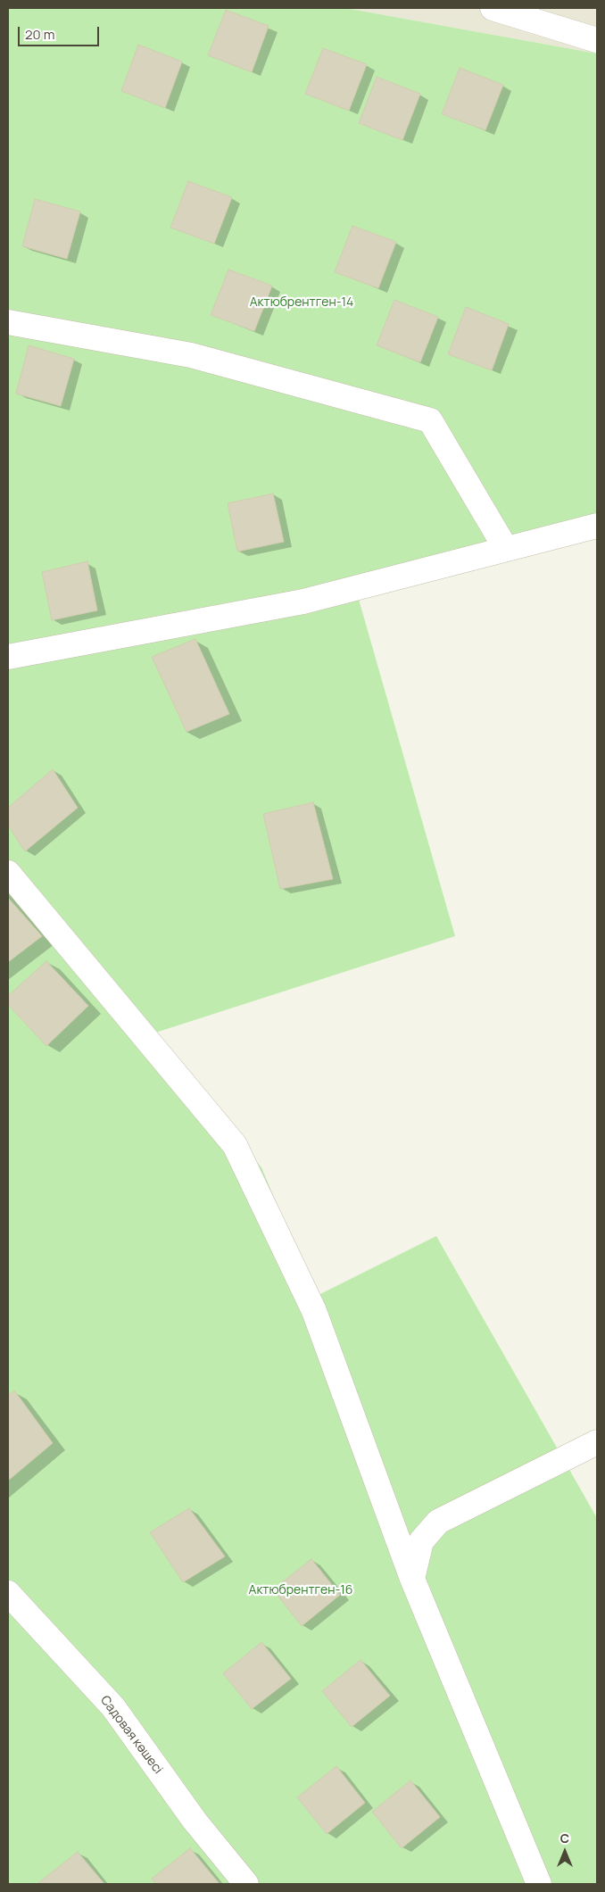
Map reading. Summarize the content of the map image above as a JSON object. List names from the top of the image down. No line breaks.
{"streets":{"lane":["Садовая көшесі"]},"parks":["Актюбрентген-14","Актюбрентген-16"],"scale_bar":"20 m","north":"top"}
